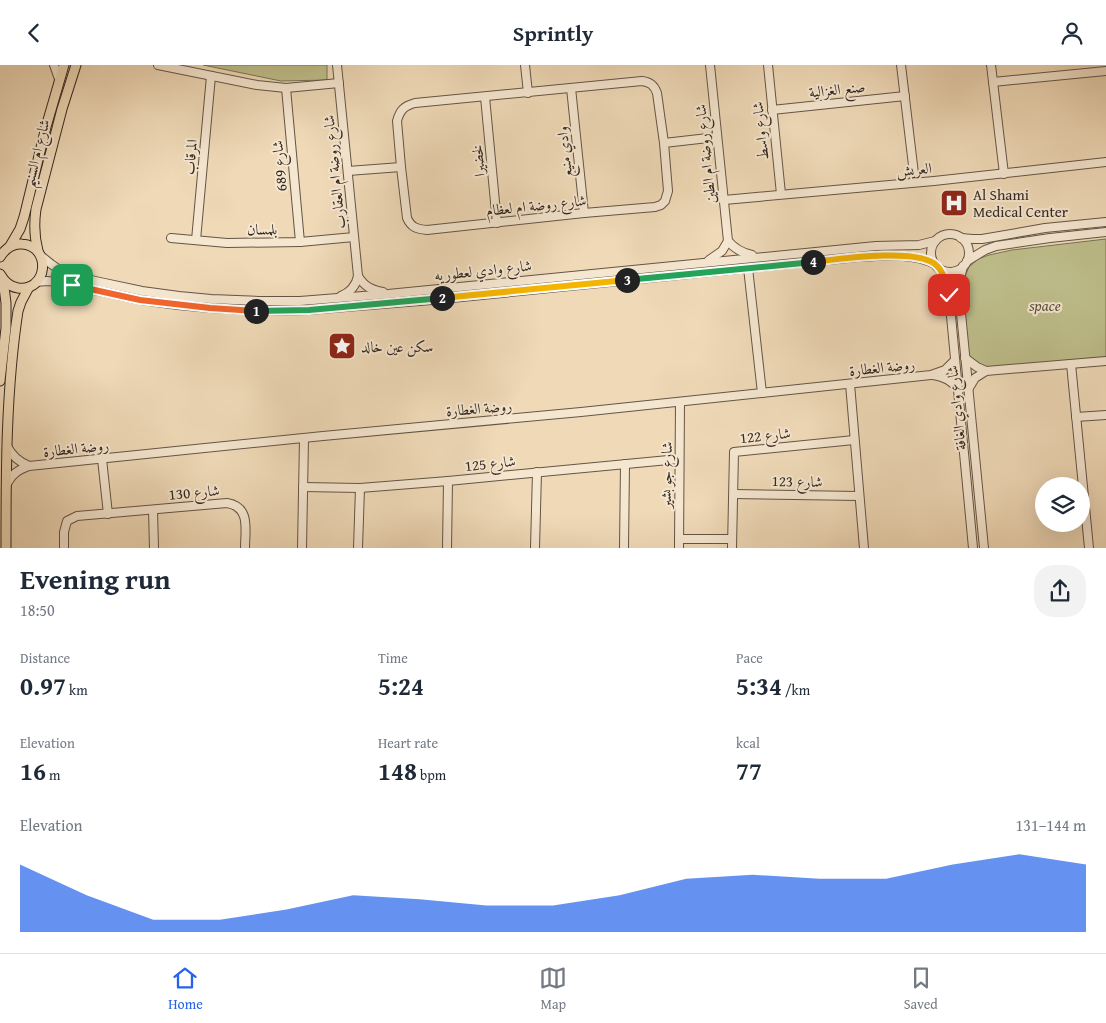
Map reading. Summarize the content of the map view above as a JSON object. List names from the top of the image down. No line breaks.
{"streets":{"main road":["شارع ام السنيم"],"street":["صنع الغزالية","شارع واسط","وادي منيع","شارع روضة ام الطين","المرقاب","لخضيرا","شارع 689","العريش","شارع روضة ام العقارب","شارع روضة ام لعظام","بلمسان","شارع وادي لعطوريه","روضة الغطارة","شارع وادي الغافة","شارع 122","شارع 125","شارع جو بشير","شارع 123","شارع 130"]},"crossings":[["صنع الغزالية","شارع واسط"],["شارع واسط","العريش"],["وادي منيع","شارع روضة ام لعظام"],["شارع ام السنيم","شارع وادي لعطوريه"],["شارع روضة ام الطين","العريش"],["المرقاب","بلمسان"],["لخضيرا","شارع روضة ام لعظام"],["شارع 689","بلمسان"],["شارع روضة ام العقارب","بلمسان"],["شارع وادي لعطوريه","شارع وادي الغافة"],["روضة الغطارة","شارع وادي الغافة"],["روضة الغطارة","شارع جو بشير"],["شارع 122","شارع 123"],["شارع 125","شارع جو بشير"]],"parks":["space"],"places":{"hospital":["Al Shami Medical Center"],"place":["سكن عين خالد"]},"page":{"header":"Sprintly","pins":["4","3","2","1"],"heading":["Evening run","18:50"],"stats":[["Distance","0.97 km"],["Time","5:24"],["Pace","5:34 /km"],["Elevation","16 m"],["Heart rate","148 bpm"],["kcal","77"]],"chart":["Elevation","131–144 m"],"tabs":["Home","Map","Saved"]}}
